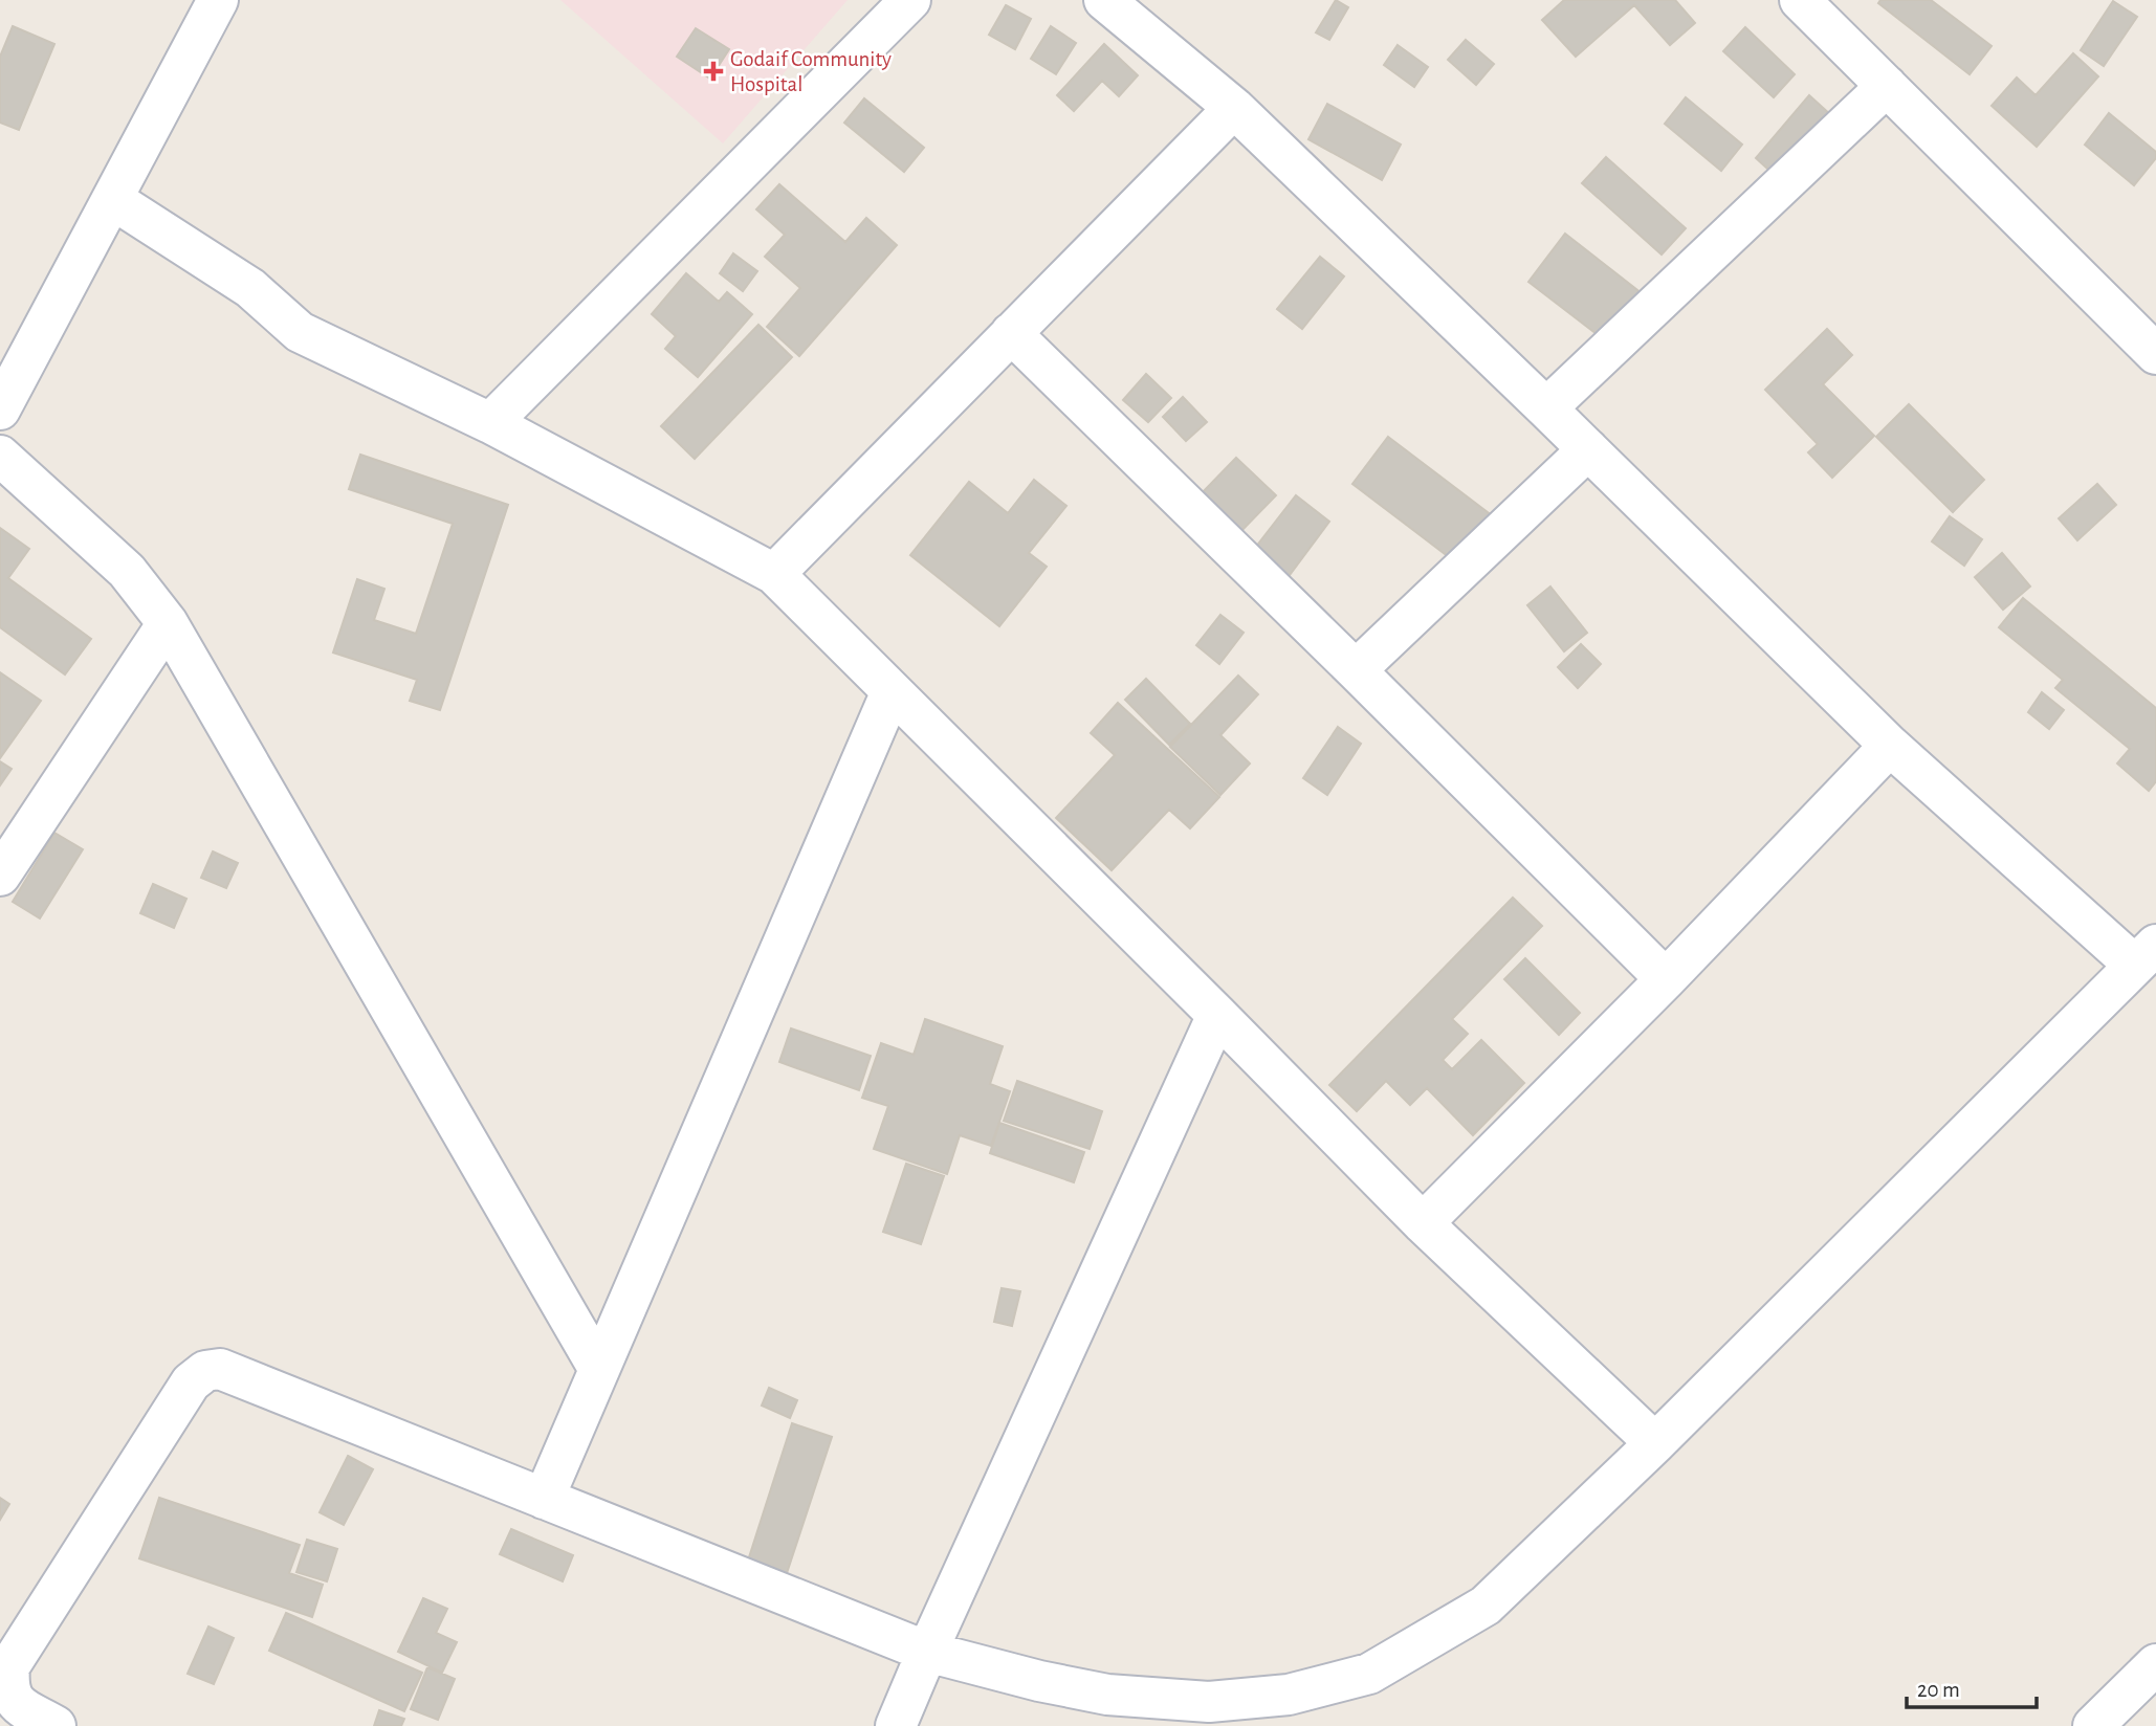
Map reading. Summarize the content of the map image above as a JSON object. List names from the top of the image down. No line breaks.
{"places":{"health":["Godaif Community Hospital"]},"scale_bar":"20 m"}
